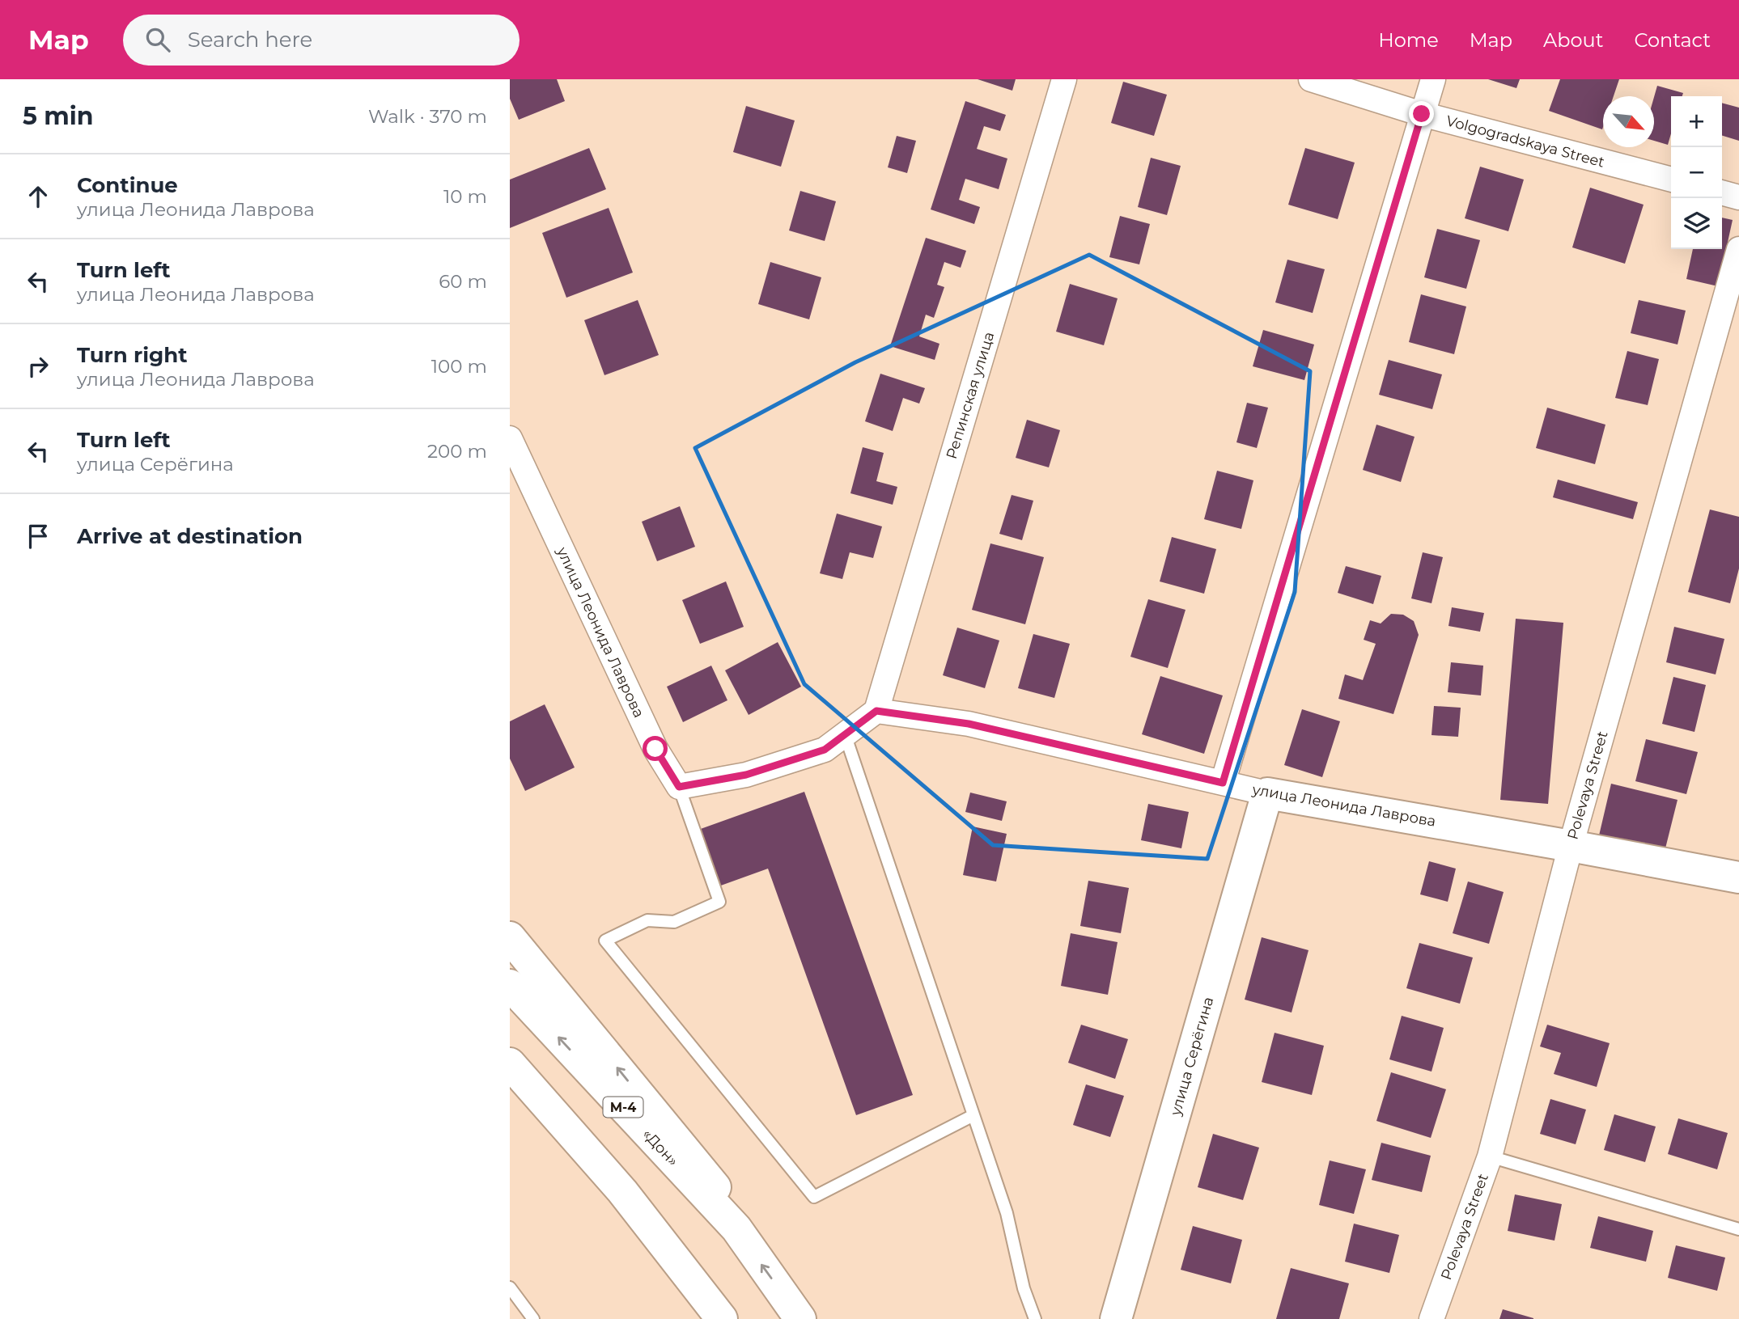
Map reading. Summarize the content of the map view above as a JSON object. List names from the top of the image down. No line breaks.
{"streets":{"main road":["улица Леонида Лаврова","улица Серёгина","М-4","«Дон»"],"street":["Volgogradskaya Street","Репинская улица","Polevaya Street"]},"crossings":[["Репинская улица","улица Леонида Лаврова"],["улица Леонида Лаврова","Polevaya Street"],["улица Леонида Лаврова","улица Серёгина"]],"north":"bottom right","page":{"header":"Map","search":"Search here","nav":["Home","Map","About","Contact"],"heading":["5 min","Walk · 370 m"],"map_buttons":["+","−"],"list":[["Continue","улица Леонида Лаврова","10 m"],["Turn left","улица Леонида Лаврова","60 m"],["Turn right","улица Леонида Лаврова","100 m"],["Turn left","улица Серёгина","200 m"],"Arrive at destination"]}}
